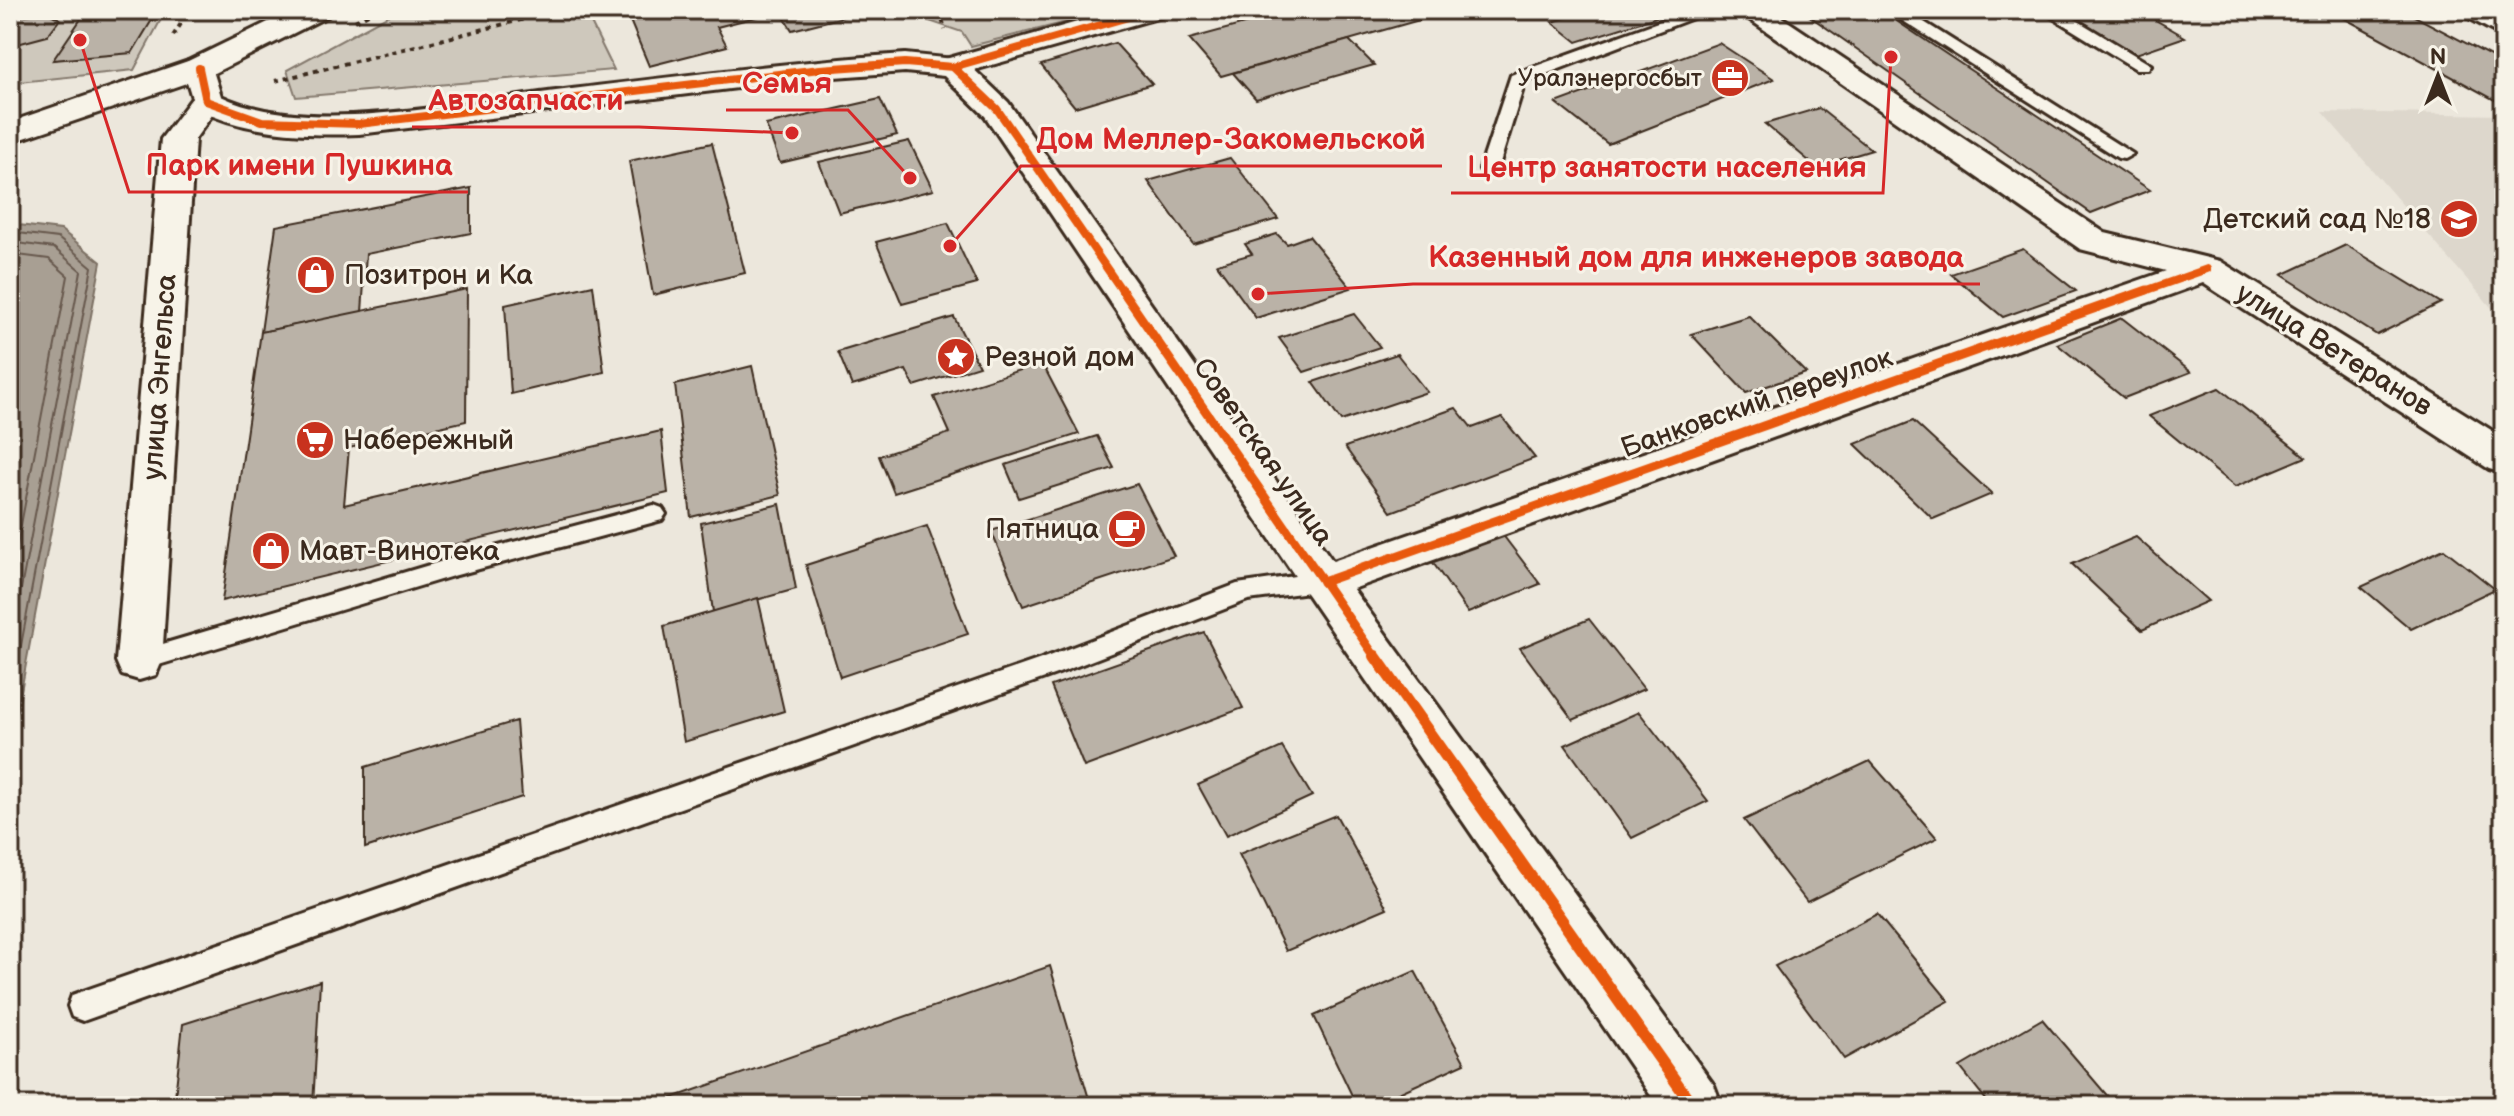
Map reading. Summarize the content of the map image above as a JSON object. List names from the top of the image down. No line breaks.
{"streets":{"street":["улица Ветеранов","улица Энгельса","Банковский переулок","Советская улица"]},"crossings":[["улица Ветеранов","Банковский переулок"],["Банковский переулок","Советская улица"]],"places":{"other":["Парк имени Пушкина","Центр занятости населения","Автозапчасти","Семья","Дом Меллер-Закомельской","Казенный дом для инженеров завода"],"office":["Уралэнергосбыт"],"school or university":["Детский сад №18"],"shop":["Позитрон и Ка","Мавт-Винотека"],"place":["Резной дом"],"supermarket":["Набережный"],"cafe":["Пятница"]},"north":"top"}
